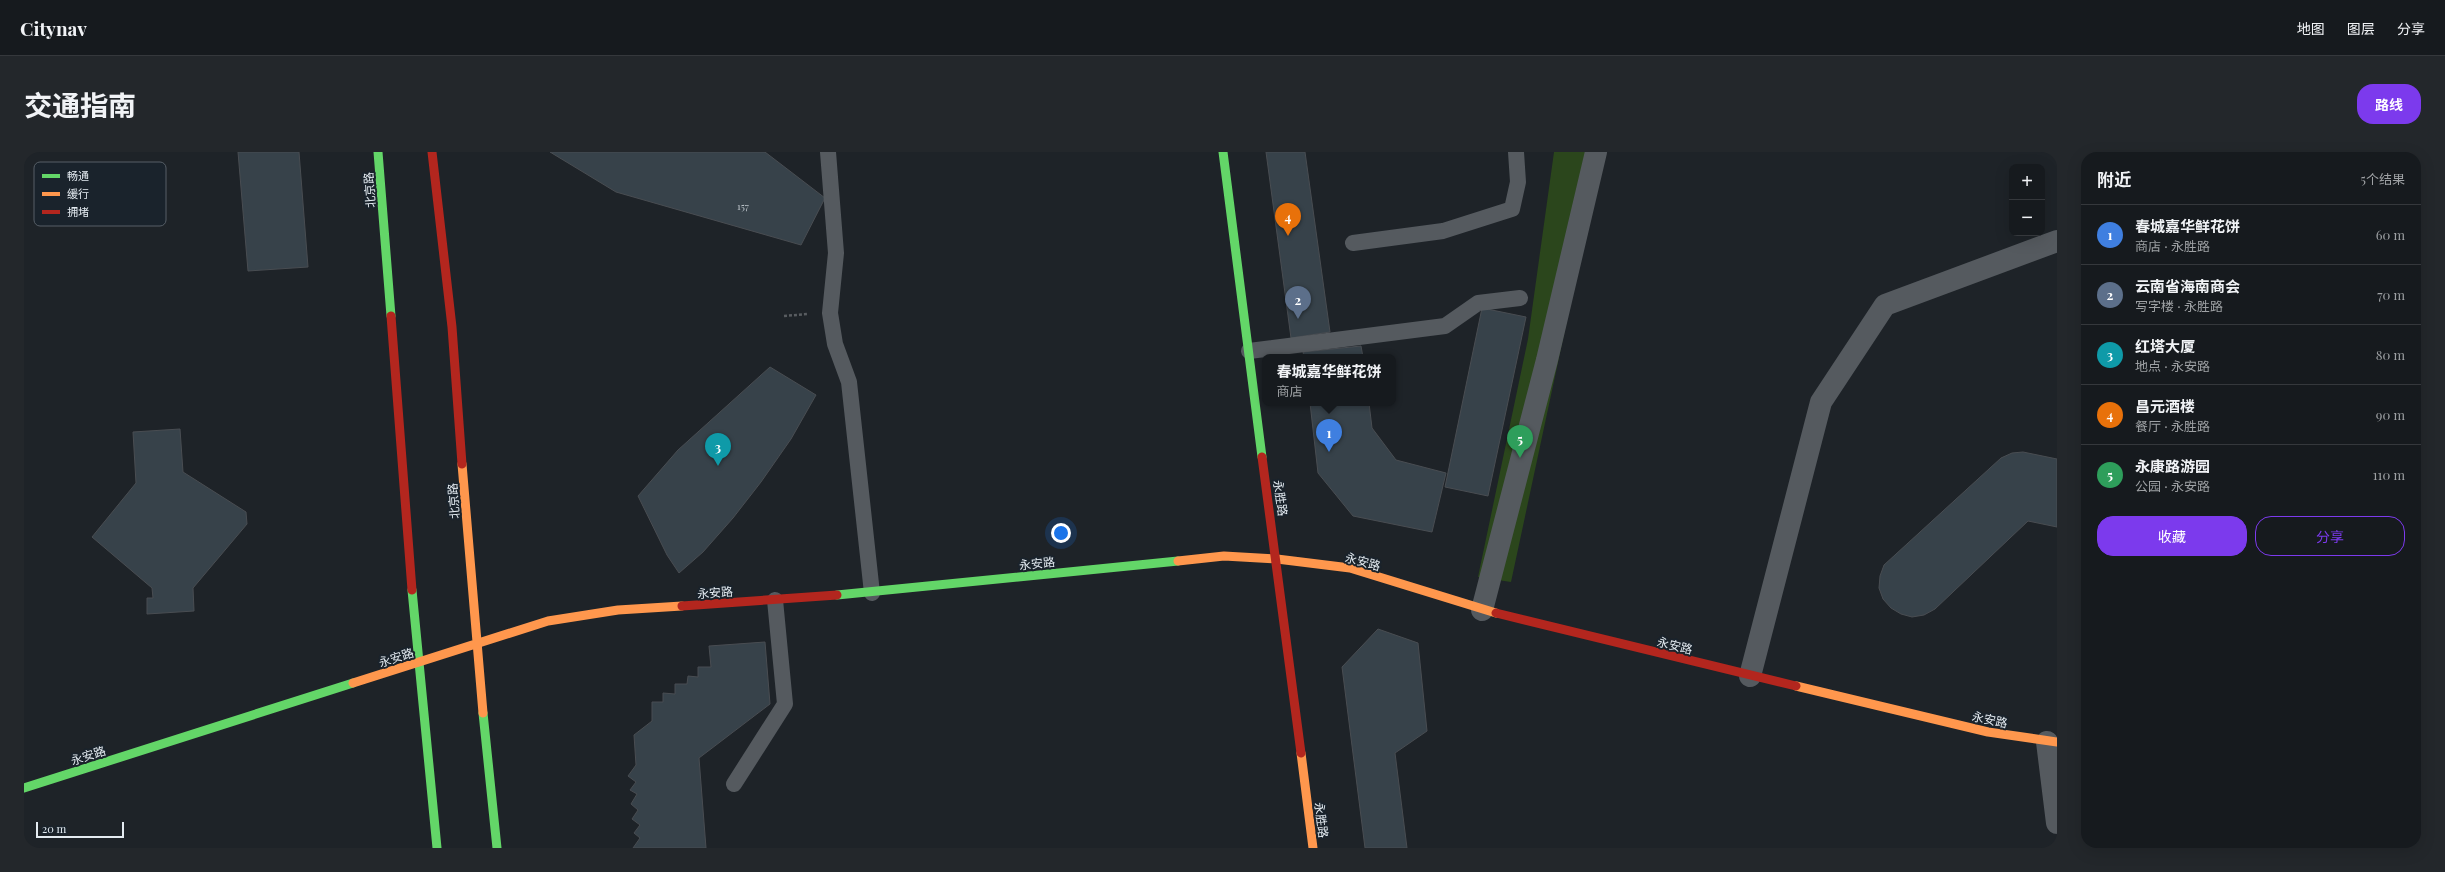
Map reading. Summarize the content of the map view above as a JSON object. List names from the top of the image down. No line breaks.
{"streets":{"street":["北京路","永胜路","永安路"]},"crossings":[["北京路","永安路"],["永胜路","永安路"]],"house_numbers":["157"],"legend":["畅通","缓行","拥堵"],"scale_bar":"20 m","page":{"header":"Citynav","nav":["地图","图层","分享"],"title":"交通指南","buttons":["路线",["收藏","分享"]],"heading":["附近","5个结果"],"map_buttons":["+","−"],"pins":["4","2","1","5","3"],"list":[{"mark":"1","name":"春城嘉华鲜花饼","note":"商店 · 永胜路","value":"60 m"},{"mark":"2","name":"云南省海南商会","note":"写字楼 · 永胜路","value":"70 m"},{"mark":"3","name":"红塔大厦","note":"地点 · 永安路","value":"80 m"},{"mark":"4","name":"昌元酒楼","note":"餐厅 · 永胜路","value":"90 m"},{"mark":"5","name":"永康路游园","note":"公园 · 永安路","value":"110 m"}],"popup":["春城嘉华鲜花饼","商店"],"scale":"20 m"}}
